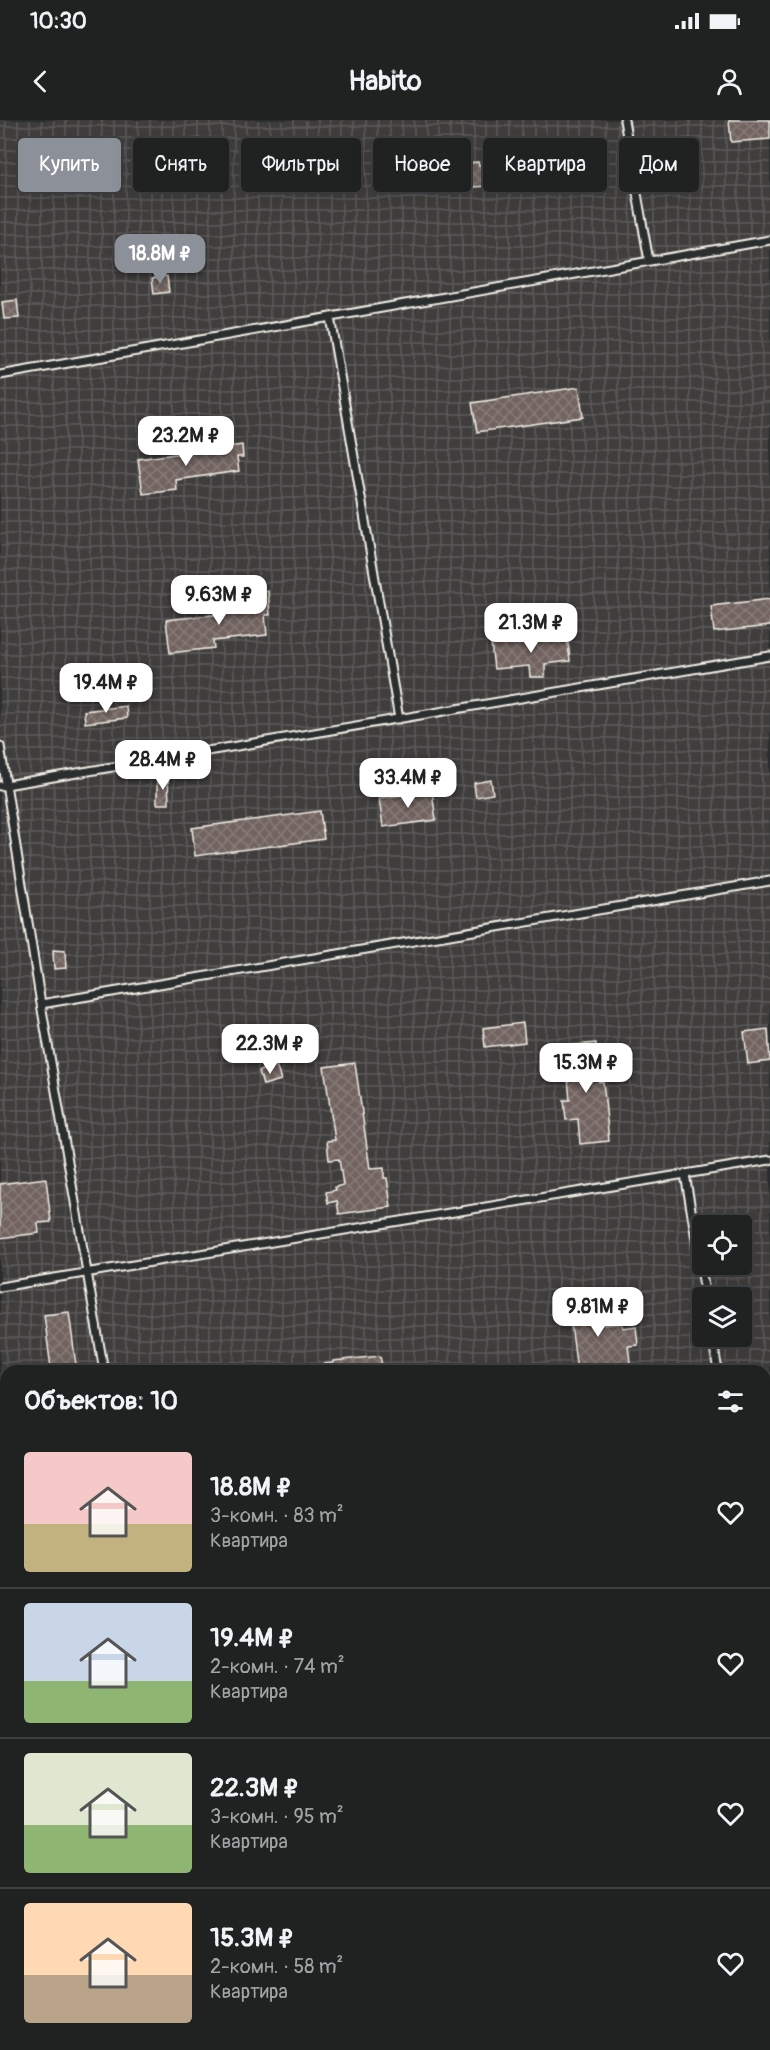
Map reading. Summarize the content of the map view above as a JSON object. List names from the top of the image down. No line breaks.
{"page":{"status":"10:30","header":"Habito","chip":["Купить","Снять","Фильтры","Новое","Квартира","Дом"],"price":["18.8M ₽","23.2M ₽","9.63M ₽","21.3M ₽","19.4M ₽","28.4M ₽","33.4M ₽","22.3M ₽","15.3M ₽","9.81M ₽"],"heading":"Объектов: 10","list":[{"name":"18.8M ₽","note":"3-комн. · 83 m² · Квартира"},{"name":"19.4M ₽","note":"2-комн. · 74 m² · Квартира"},{"name":"22.3M ₽","note":"3-комн. · 95 m² · Квартира"},{"name":"15.3M ₽","note":"2-комн. · 58 m² · Квартира"}]}}
